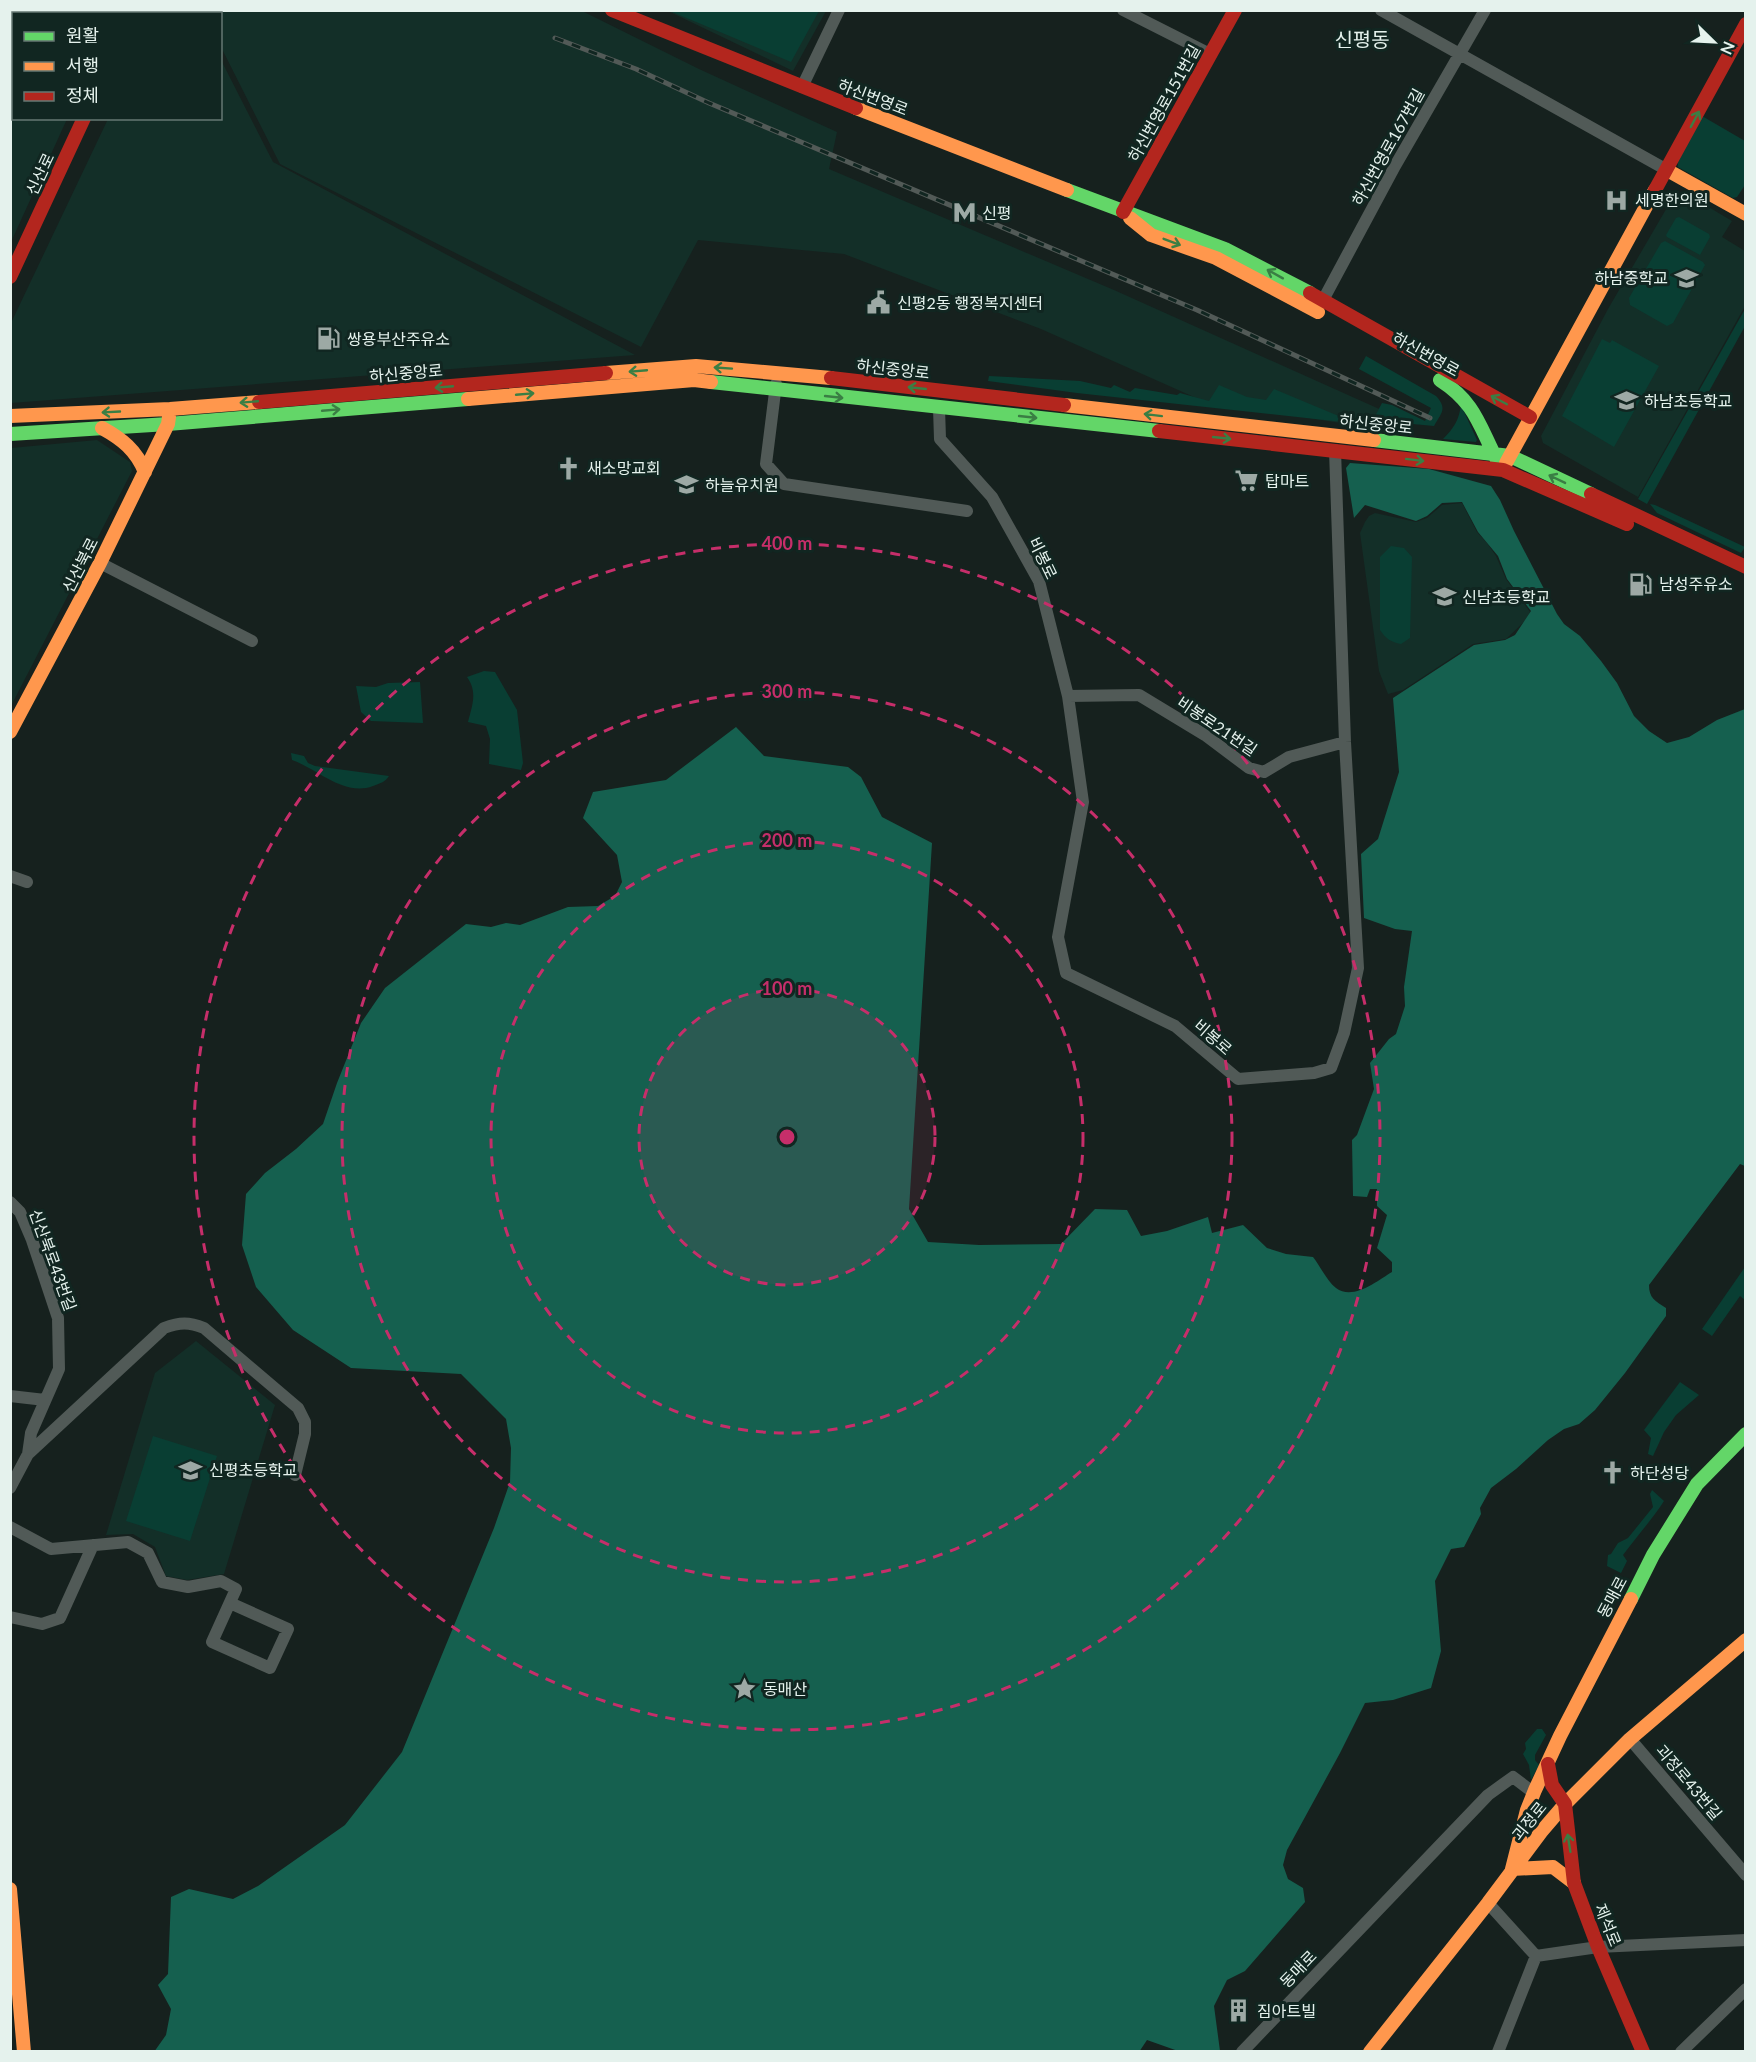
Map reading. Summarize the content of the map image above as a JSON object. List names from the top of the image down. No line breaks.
{"streets":{"street":["하신번영로","하신번영로151번길","하신번영로167번길","신산로","하신중앙로","비봉로","신산북로","비봉로21번길","신산북로43번길","동매로","괴정로43번길","괴정로","제석로"]},"crossings":[["하신번영로","하신번영로151번길"],["하신번영로","하신번영로167번길"],["하신번영로","하신중앙로"],["하신중앙로","비봉로"],["하신중앙로","신산북로"],["비봉로","비봉로21번길"],["동매로","괴정로"],["괴정로43번길","괴정로"],["괴정로","제석로"]],"districts":["신평동"],"places":{"hospital":["세명한의원"],"metro station":["신평"],"school or university":["하남중학교","하남초등학교","하늘유치원","신남초등학교","신평초등학교"],"public building":["신평2동 행정복지센터"],"fuel station":["쌍용부산주유소","남성주유소"],"church":["새소망교회","하단성당"],"supermarket":["탑마트"],"place":["동매산"],"building":["짐아트빌"]},"legend":["원활","서행","정체"],"north":"bottom right","rings":["400 m","300 m","200 m","100 m"]}
